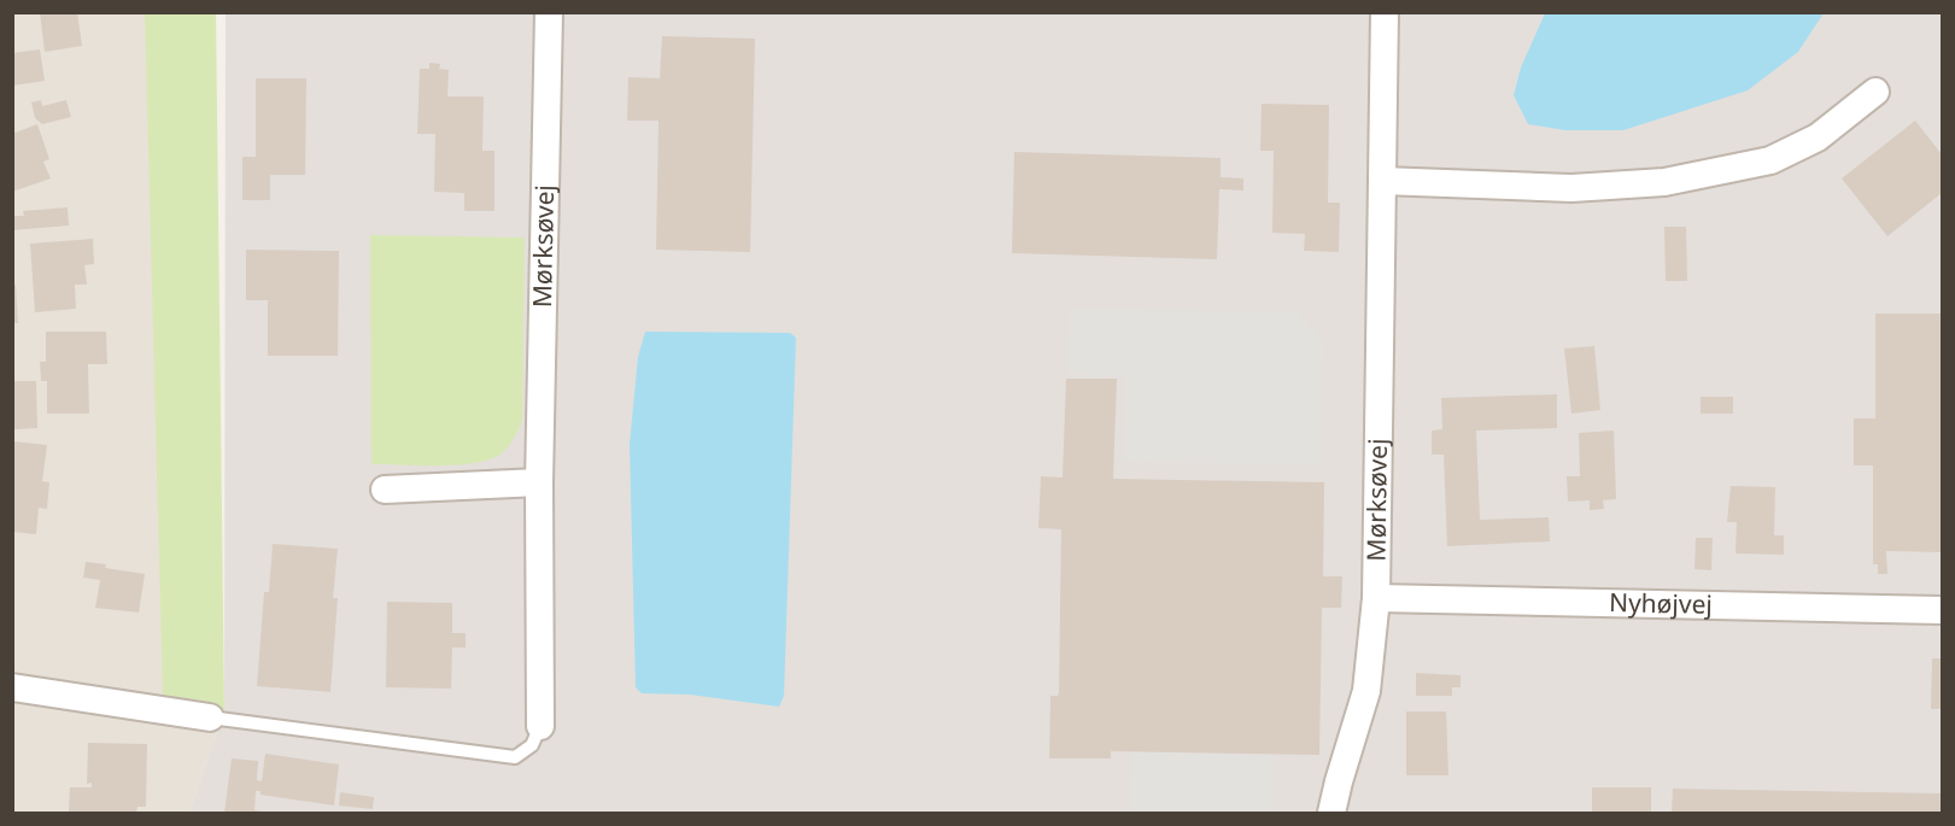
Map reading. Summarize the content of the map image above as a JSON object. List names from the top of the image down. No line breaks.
{"streets":{"street":["Mørksøvej","Nyhøjvej"]},"crossings":[["Mørksøvej","Nyhøjvej"]]}
